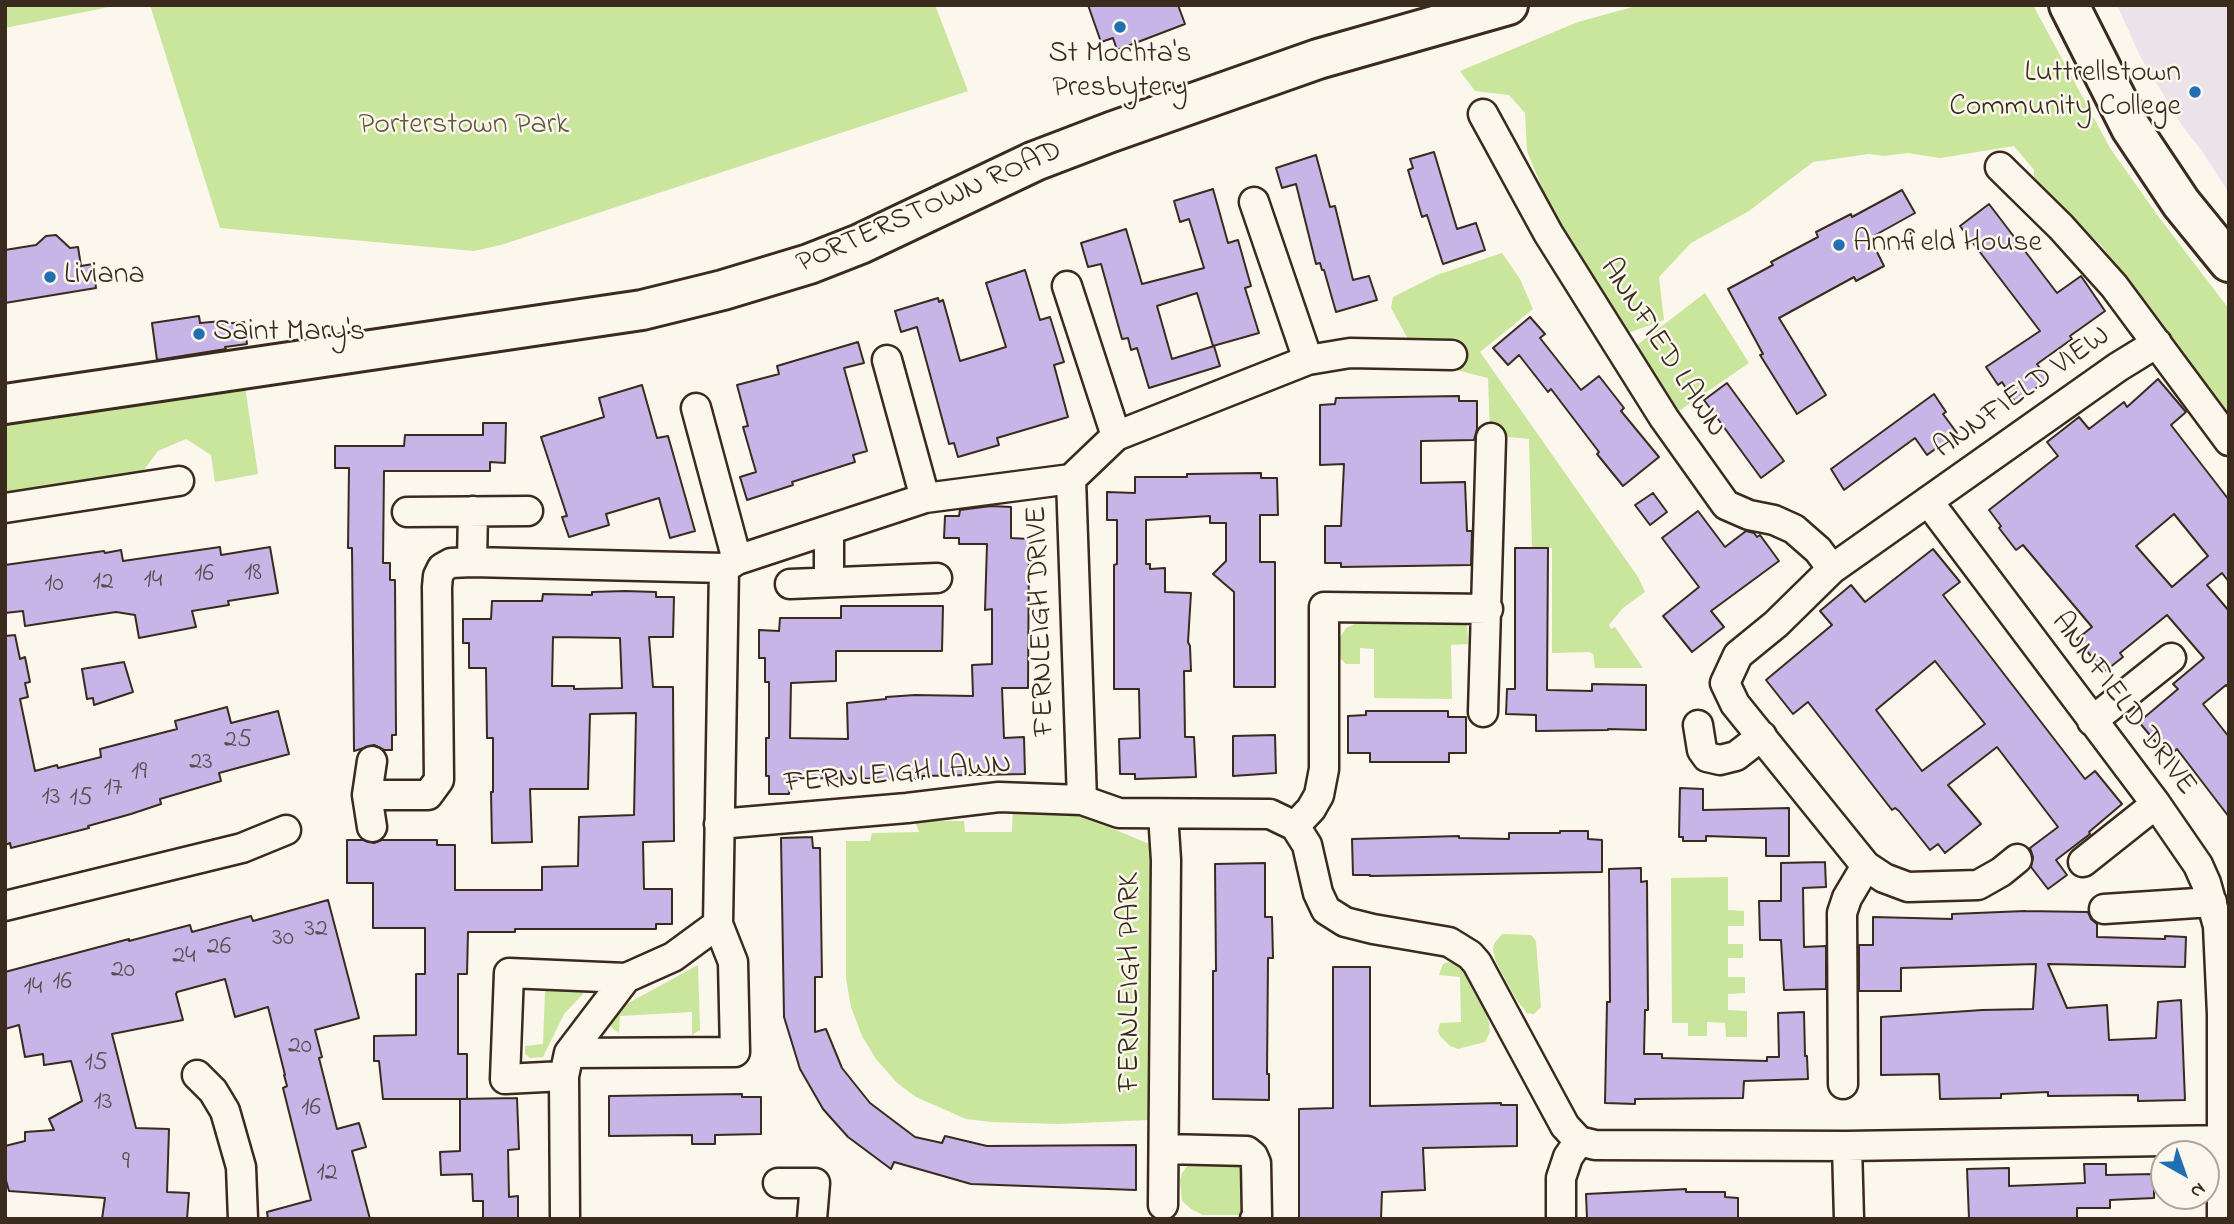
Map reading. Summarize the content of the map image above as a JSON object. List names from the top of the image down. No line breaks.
{"streets":{"street":["PORTERSTOWN ROAD","ANNFIED LAWN","ANNFIELD VIEW","FERNLEIGH DRIVE","ANNFIELD DRIVE","FERNLEIGH LAWN","FERNLEIGH PARK"]},"crossings":[["ANNFIED LAWN","ANNFIELD VIEW"],["ANNFIELD VIEW","ANNFIELD DRIVE"],["FERNLEIGH DRIVE","FERNLEIGH LAWN"]],"parks":["Porterstown Park"],"places":["St Mochta's Presbytery","Luttrellstown Community College","Annfield House","Liviana","Saint Mary's"],"house_numbers":["18","16","14","12","10","25","23","19","17","13","15","32","30","26","24","20","16","14","20","15","13","16","9","12"],"north":"bottom right"}
